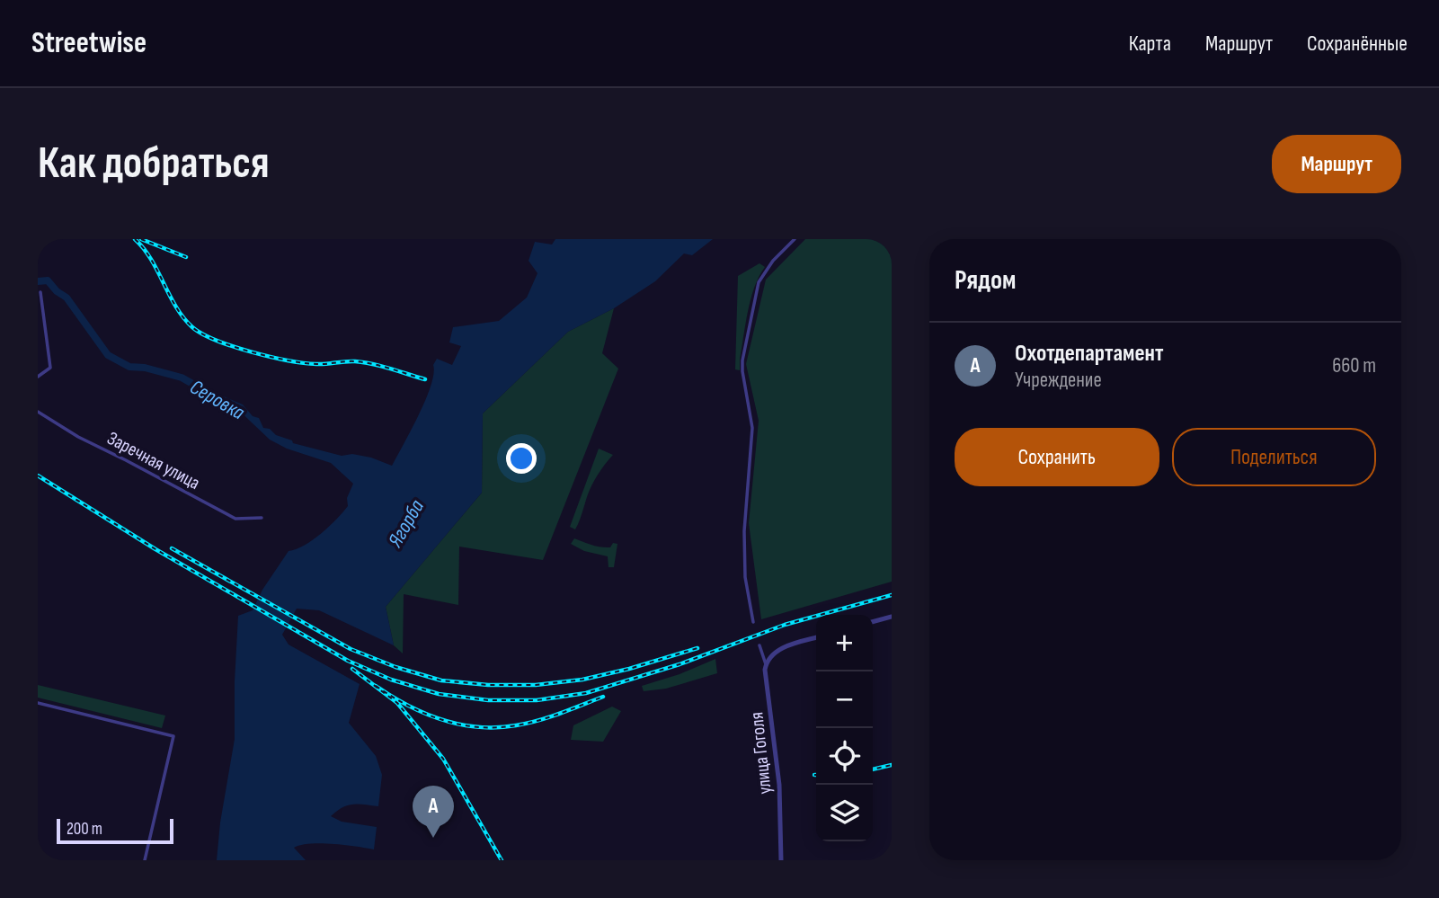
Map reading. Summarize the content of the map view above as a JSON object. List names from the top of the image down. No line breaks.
{"streets":{"street":["Заречная улица","улица Гоголя"]},"water":["Серовка","Ягорба"],"scale_bar":"200 m","page":{"header":"Streetwise","nav":["Карта","Маршрут","Сохранённые"],"buttons":["Маршрут",["Сохранить","Поделиться"]],"title":"Как добраться","heading":"Рядом","list":[{"mark":"A","name":"Охотдепартамент","note":"Учреждение","value":"660 m"}],"map_buttons":["+","−"],"pins":"A","scale":"200 m"}}
